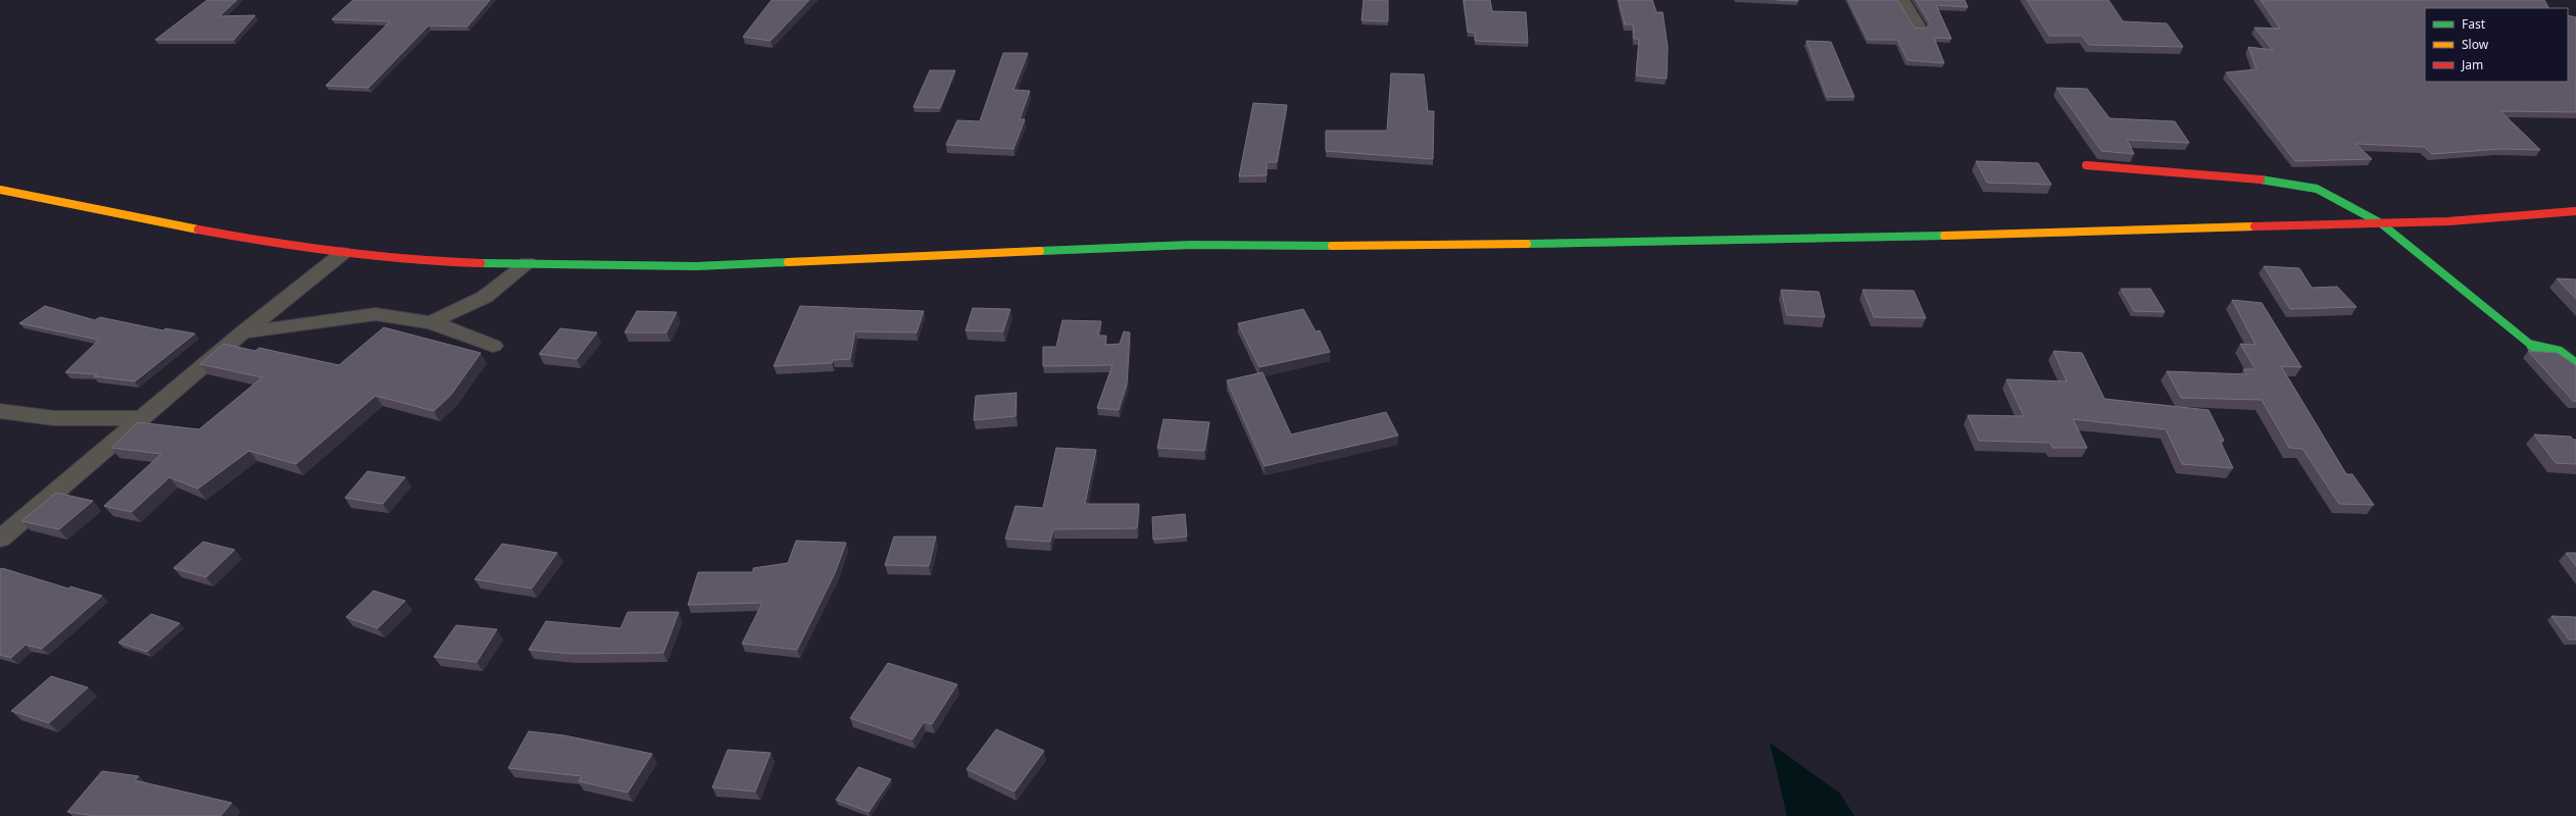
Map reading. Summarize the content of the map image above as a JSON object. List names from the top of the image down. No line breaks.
{"legend":["Fast","Slow","Jam"]}
